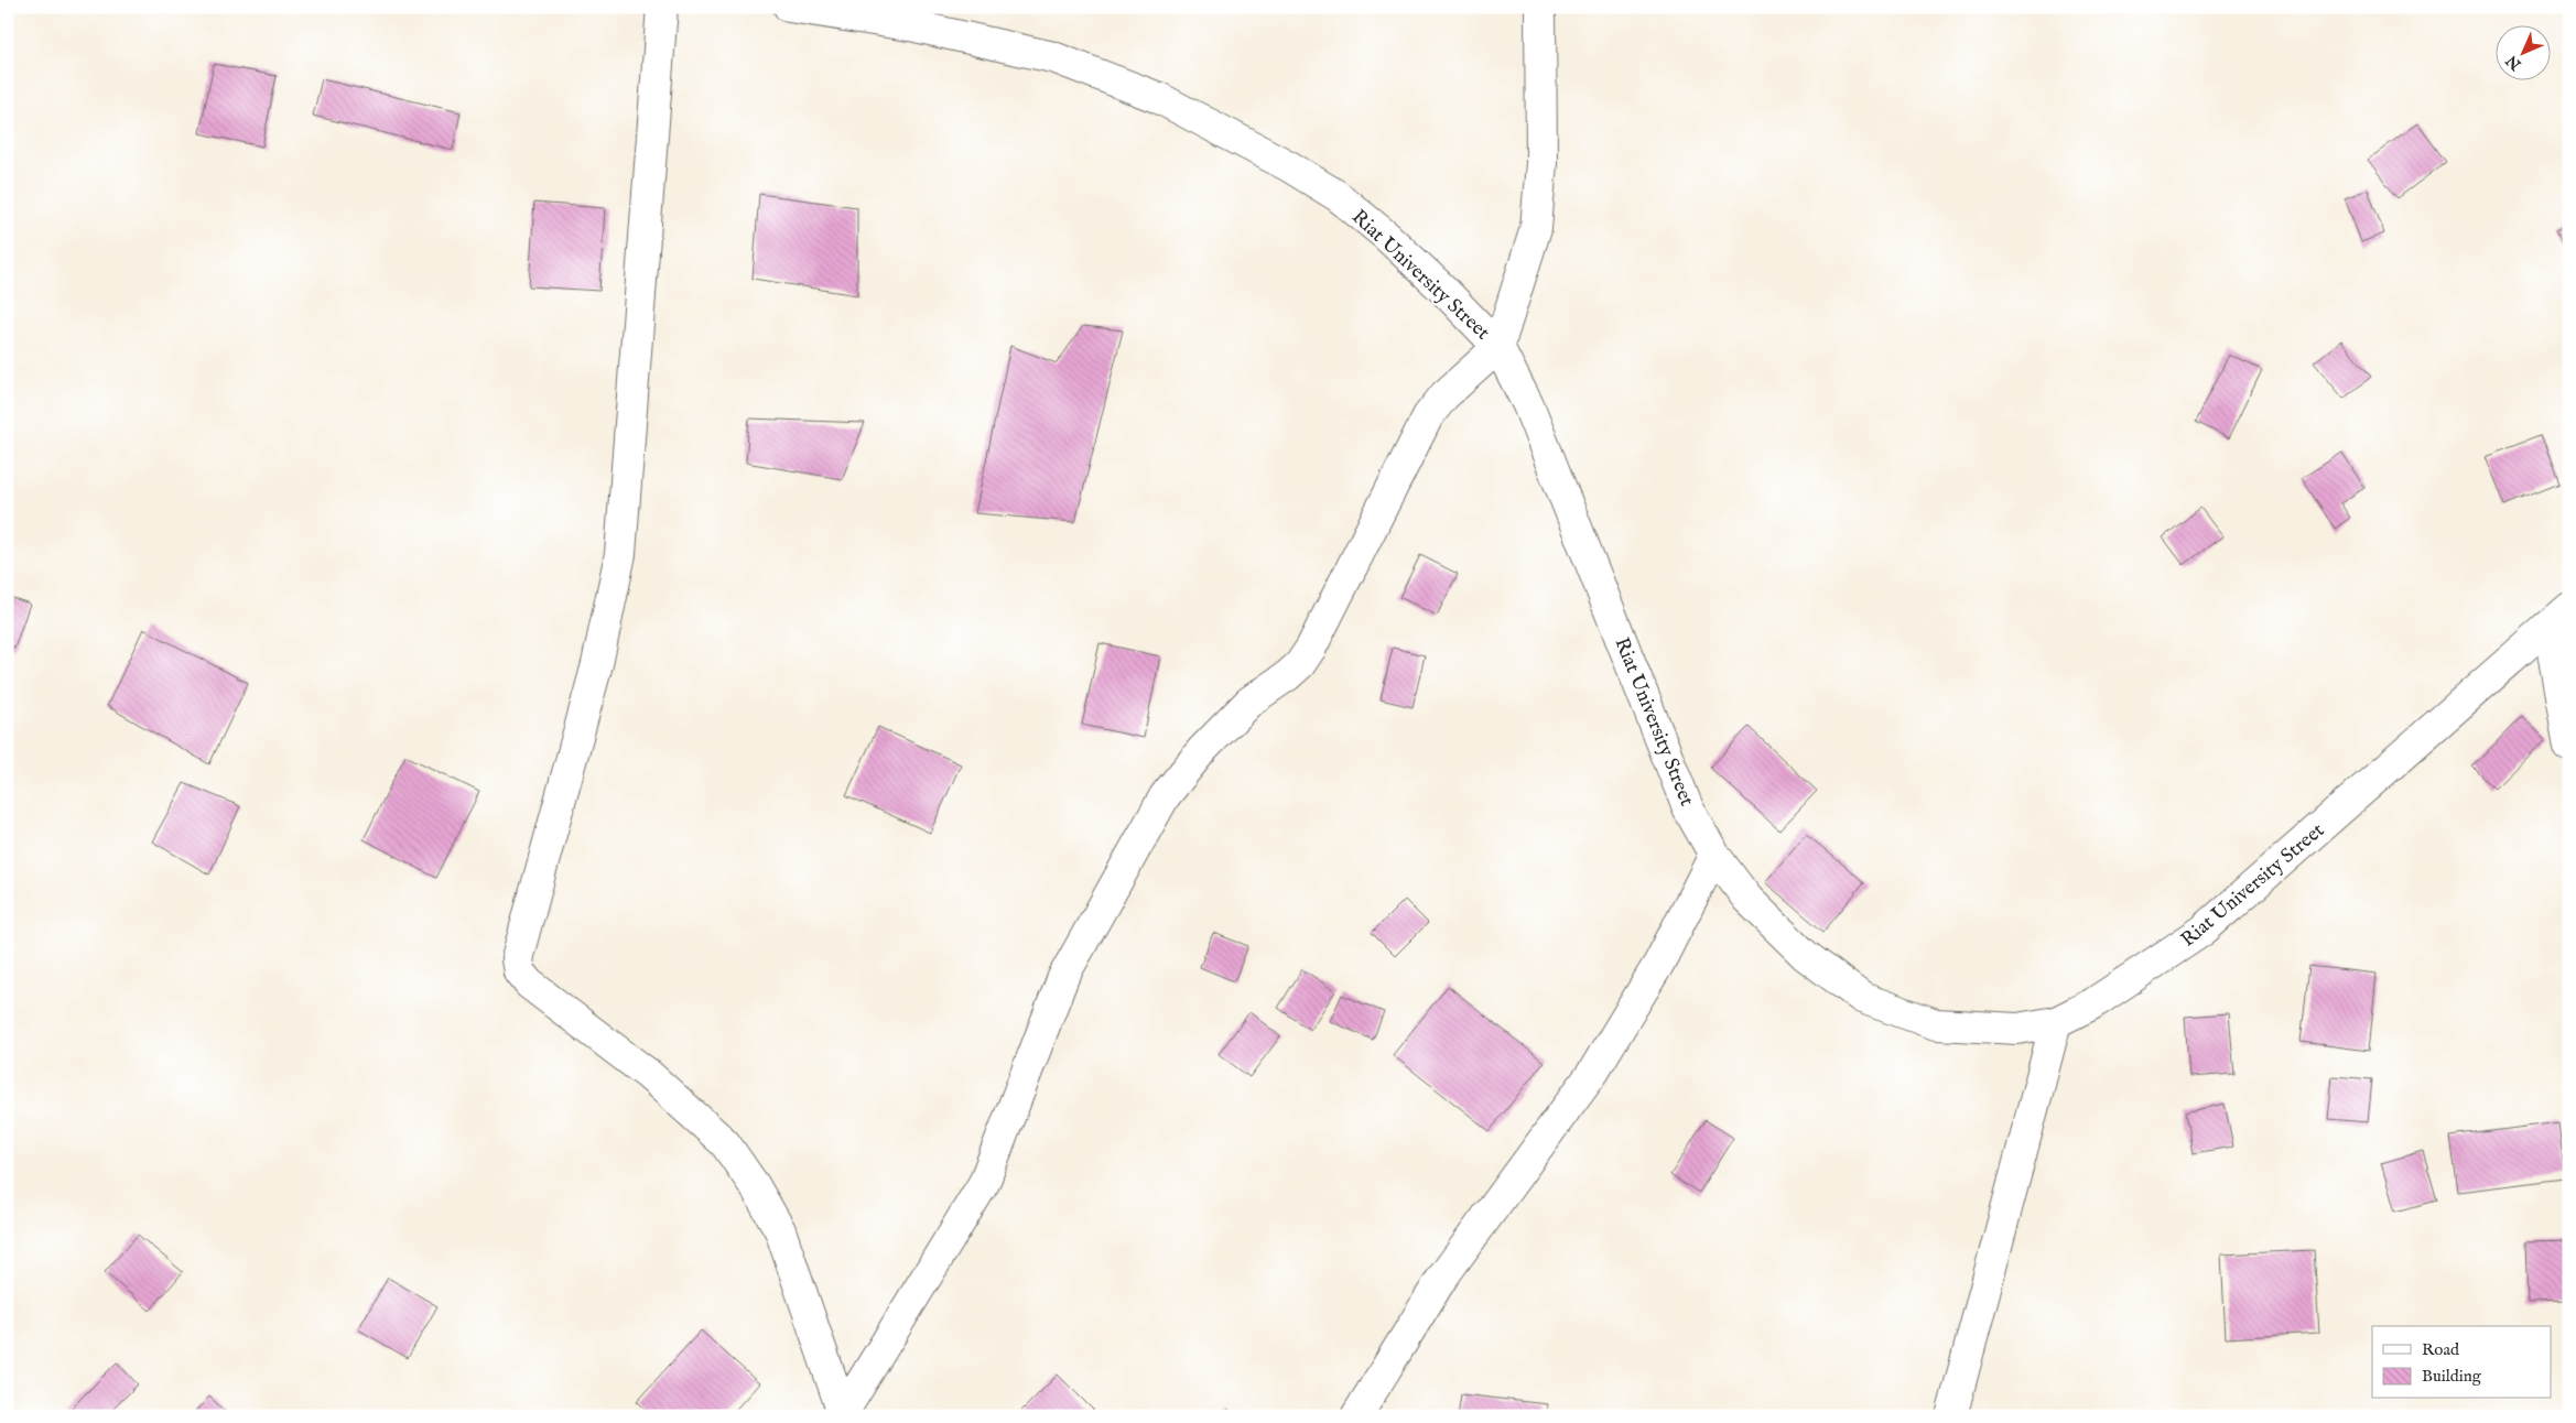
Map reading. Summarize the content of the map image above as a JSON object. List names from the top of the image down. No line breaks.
{"streets":{"street":["Riat University Street"]},"legend":["Road","Building"],"north":"bottom left"}
